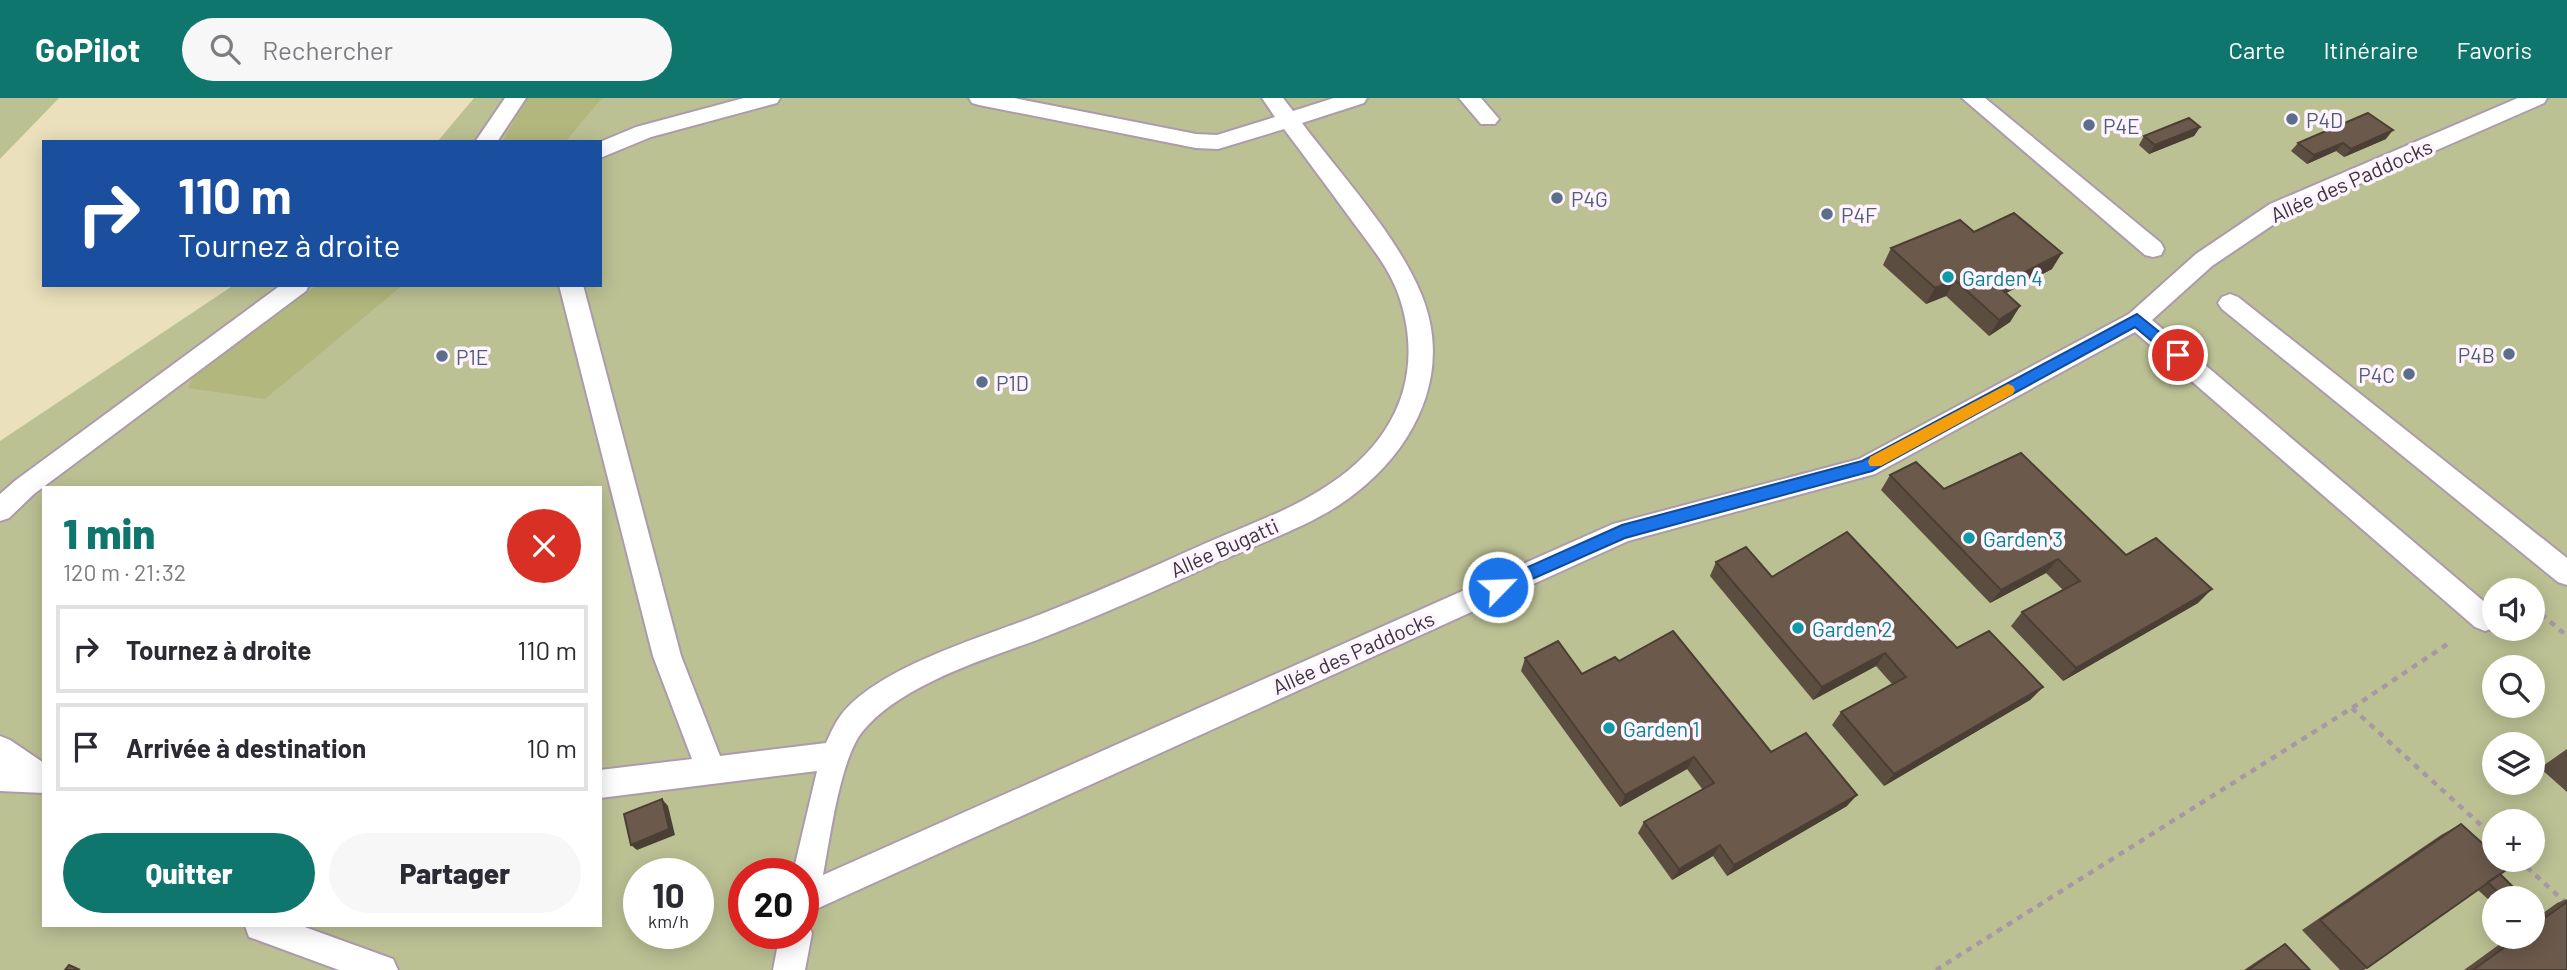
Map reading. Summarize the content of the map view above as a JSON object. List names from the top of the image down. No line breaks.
{"streets":{"lane":["Allée des Paddocks","Allée Bugatti"]},"places":["P4D","P4E","P4G","P4F","Garden 4","P4B","P1E","P4C","P1D","Garden 3","Garden 2","Garden 1"],"page":{"header":"GoPilot","search":"Rechercher","nav":["Carte","Itinéraire","Favoris"],"turn":["110 m","Tournez à droite"],"heading":["1 min","120 m · 21:32"],"map_buttons":["+","−"],"list":[{"name":"Tournez à droite","value":"110 m"},{"name":"Arrivée à destination","value":"10 m"}],"buttons":["Quitter","Partager"],"speed":"10 km/h","limit":"20"}}
